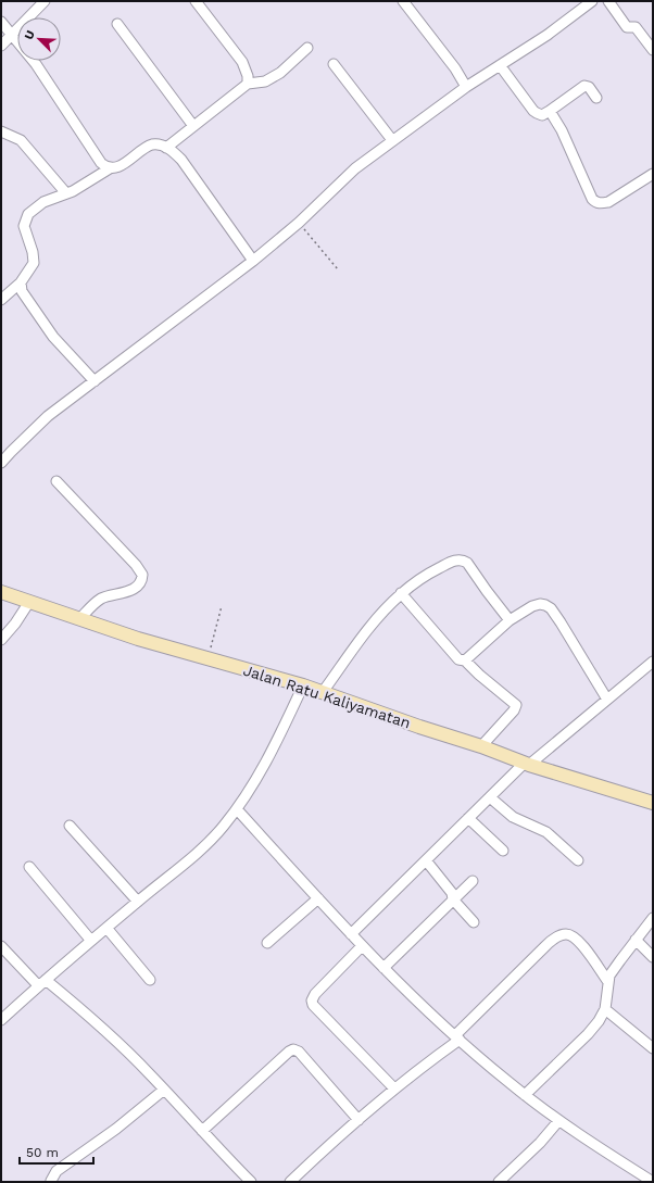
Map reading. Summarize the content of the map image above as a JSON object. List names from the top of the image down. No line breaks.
{"streets":{"main road":["Jalan Ratu Kaliyamatan"]},"scale_bar":"50 m","north":"top left"}
